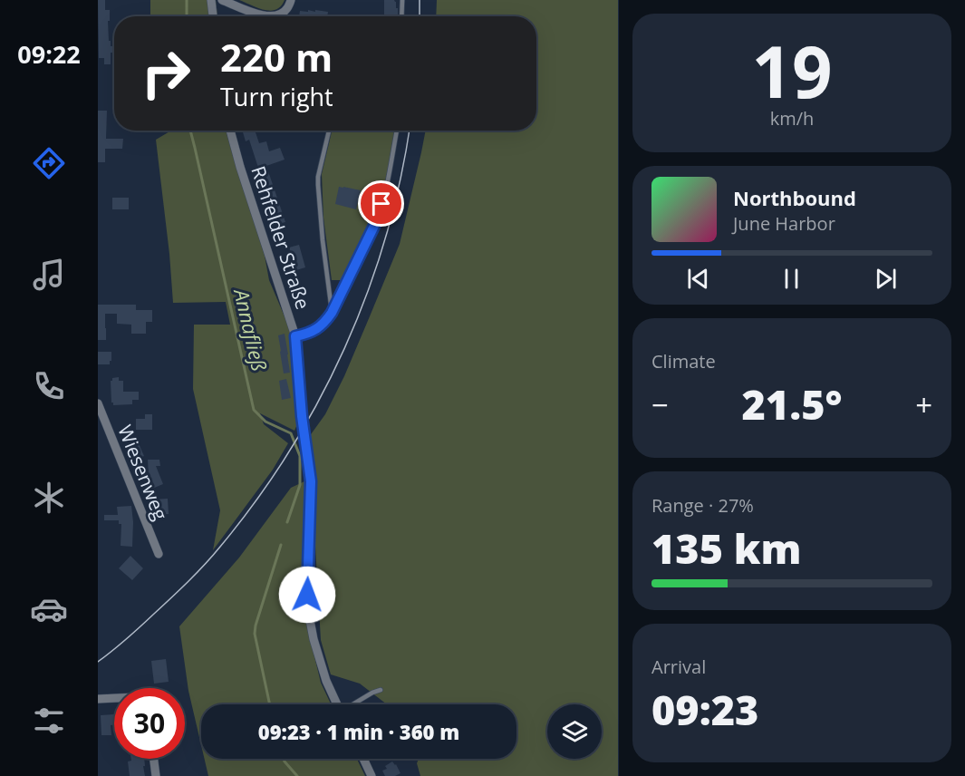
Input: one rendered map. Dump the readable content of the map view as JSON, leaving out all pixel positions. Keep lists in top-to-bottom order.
{
  "streets": {
    "street": ["Rehfelder Straße", "Wiesenweg"]
  },
  "water": ["Annafließ"],
  "page": {
    "tabs": "09:22",
    "tile": [
      ["19", "km/h"],
      "Climate",
      ["Range · 27%", "135 km"],
      ["Arrival", "09:23"]
    ],
    "turn": ["220 m", "Turn right"],
    "song": ["Northbound", "June Harbor"],
    "heat": ["−", "21.5°", "+"],
    "limit": "30",
    "trip": "09:23 · 1 min · 360 m"
  }
}
